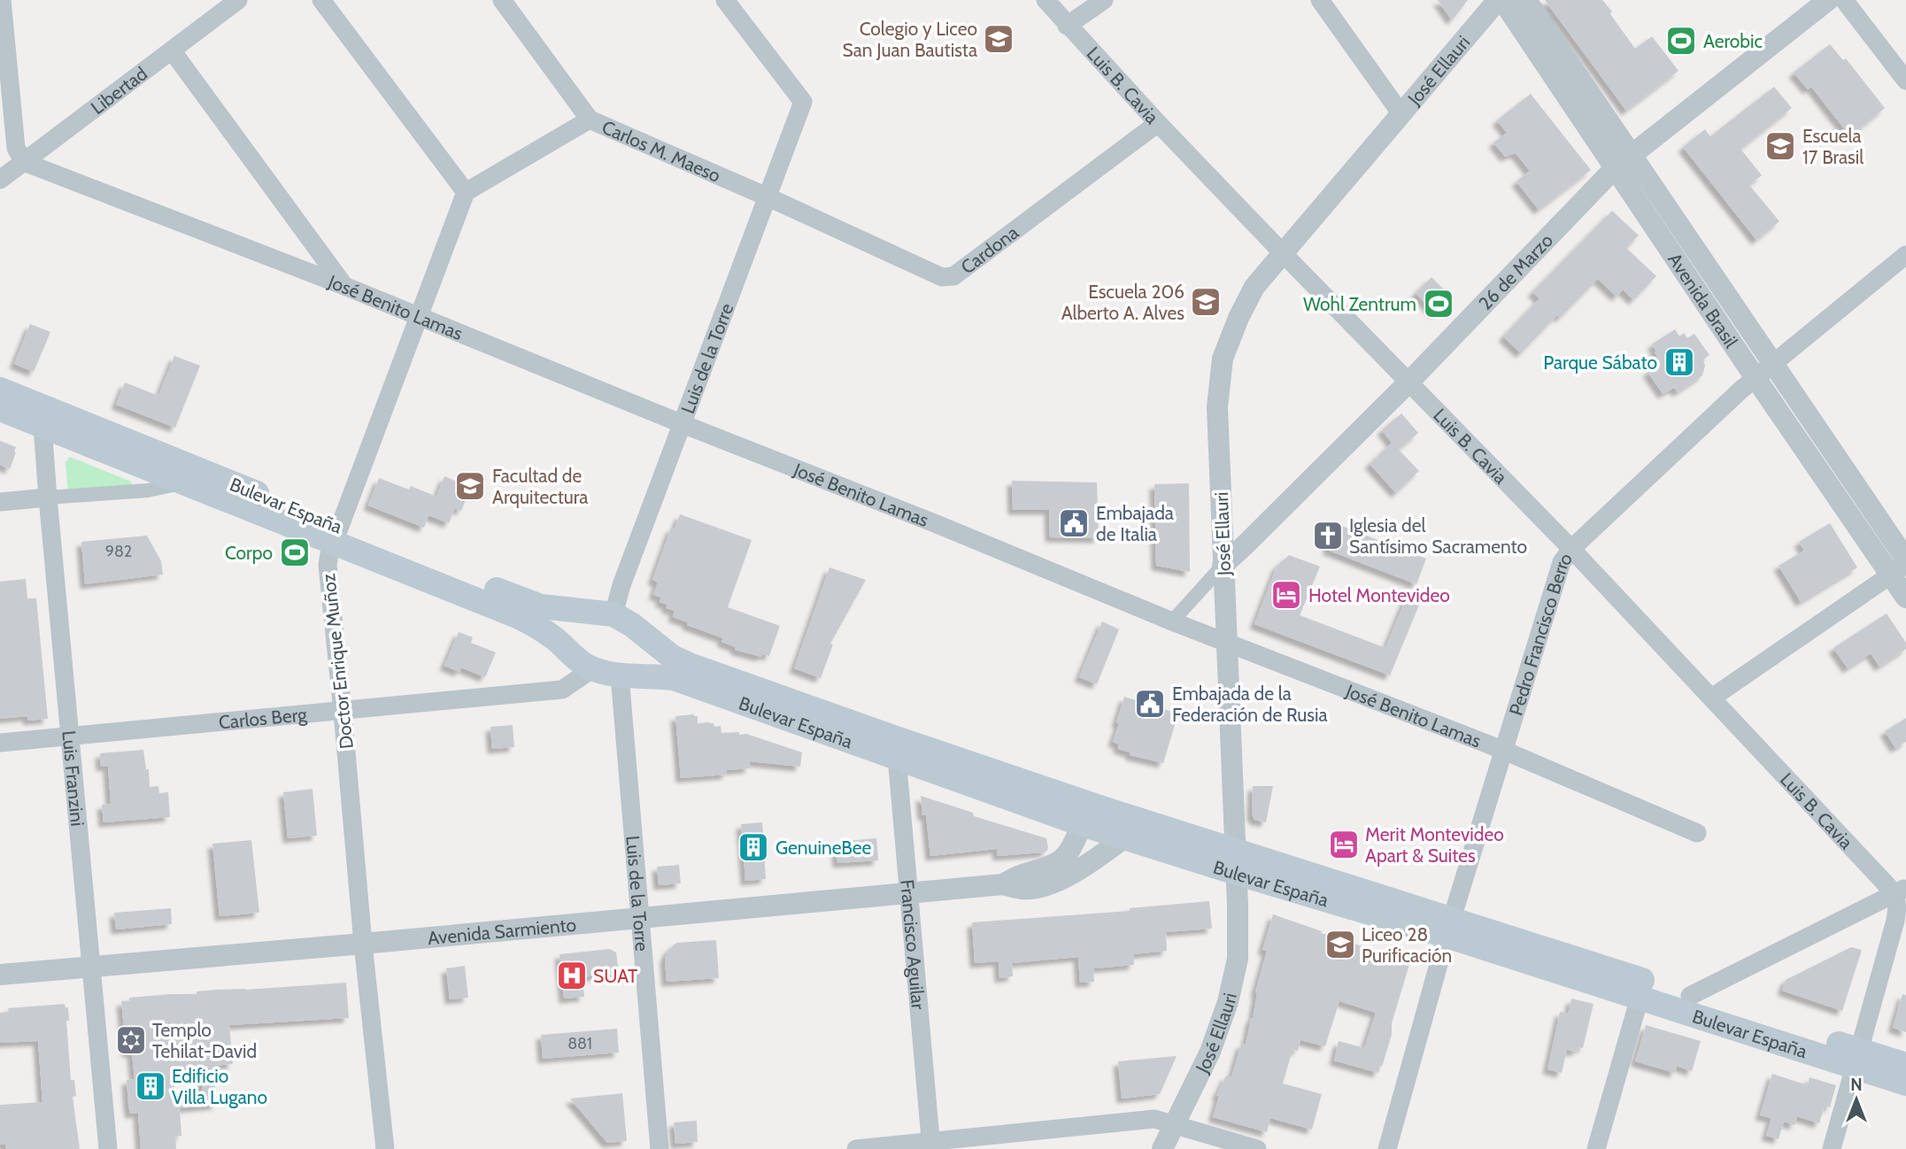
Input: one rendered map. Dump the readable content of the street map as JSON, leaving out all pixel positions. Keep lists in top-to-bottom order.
{
  "streets": {
    "main road": ["Bulevar España"],
    "street": [
      "José Ellauri",
      "Luis B. Cavia",
      "Libertad",
      "Carlos M. Maeso",
      "Cardona",
      "26 de Marzo",
      "Avenida Brasil",
      "José Benito Lamas",
      "Luis de la Torre",
      "Pedro Francisco Berro",
      "Doctor Enrique Muñoz",
      "Carlos Berg",
      "Luis Franzini",
      "Avenida Sarmiento",
      "Francisco Aguilar"
    ]
  },
  "crossings": [
    ["José Ellauri", "Luis B. Cavia"],
    ["José Ellauri", "26 de Marzo"],
    ["José Ellauri", "Avenida Brasil"],
    ["José Ellauri", "José Benito Lamas"],
    ["José Ellauri", "Bulevar España"],
    ["Luis B. Cavia", "Cardona"],
    ["Luis B. Cavia", "26 de Marzo"],
    ["Luis B. Cavia", "Pedro Francisco Berro"],
    ["Libertad", "José Benito Lamas"],
    ["Carlos M. Maeso", "Cardona"],
    ["Carlos M. Maeso", "Luis de la Torre"],
    ["Cardona", "Luis de la Torre"],
    ["26 de Marzo", "Avenida Brasil"],
    ["Avenida Brasil", "Pedro Francisco Berro"],
    ["José Benito Lamas", "Luis de la Torre"],
    ["José Benito Lamas", "Pedro Francisco Berro"],
    ["José Benito Lamas", "Doctor Enrique Muñoz"],
    ["Luis de la Torre", "Bulevar España"],
    ["Luis de la Torre", "Carlos Berg"],
    ["Luis de la Torre", "Avenida Sarmiento"],
    ["Bulevar España", "Pedro Francisco Berro"],
    ["Bulevar España", "Doctor Enrique Muñoz"],
    ["Bulevar España", "Carlos Berg"],
    ["Bulevar España", "Luis Franzini"],
    ["Bulevar España", "Avenida Sarmiento"],
    ["Bulevar España", "Francisco Aguilar"],
    ["Doctor Enrique Muñoz", "Carlos Berg"],
    ["Doctor Enrique Muñoz", "Avenida Sarmiento"],
    ["Carlos Berg", "Luis Franzini"],
    ["Luis Franzini", "Avenida Sarmiento"],
    ["Avenida Sarmiento", "Francisco Aguilar"]
  ],
  "places": {
    "school or university": [
      "Colegio y Liceo San Juan Bautista",
      "Escuela 17 Brasil",
      "Escuela 206 Alberto A. Alves",
      "Facultad de Arquitectura",
      "Liceo 28 Purificación"
    ],
    "sports": ["Aerobic", "Wohl Zentrum", "Corpo"],
    "building": ["Parque Sábato", "GenuineBee", "Edificio Villa Lugano"],
    "public building": ["Embajada de Italia", "Embajada de la Federación de Rusia"],
    "church": ["Iglesia del Santísimo Sacramento"],
    "hotel": ["Hotel Montevideo", "Merit Montevideo Apart & Suites"],
    "hospital": ["SUAT"],
    "synagogue": ["Templo Tehilat-David"]
  },
  "house_numbers": ["982", "881"],
  "north": "top"
}
